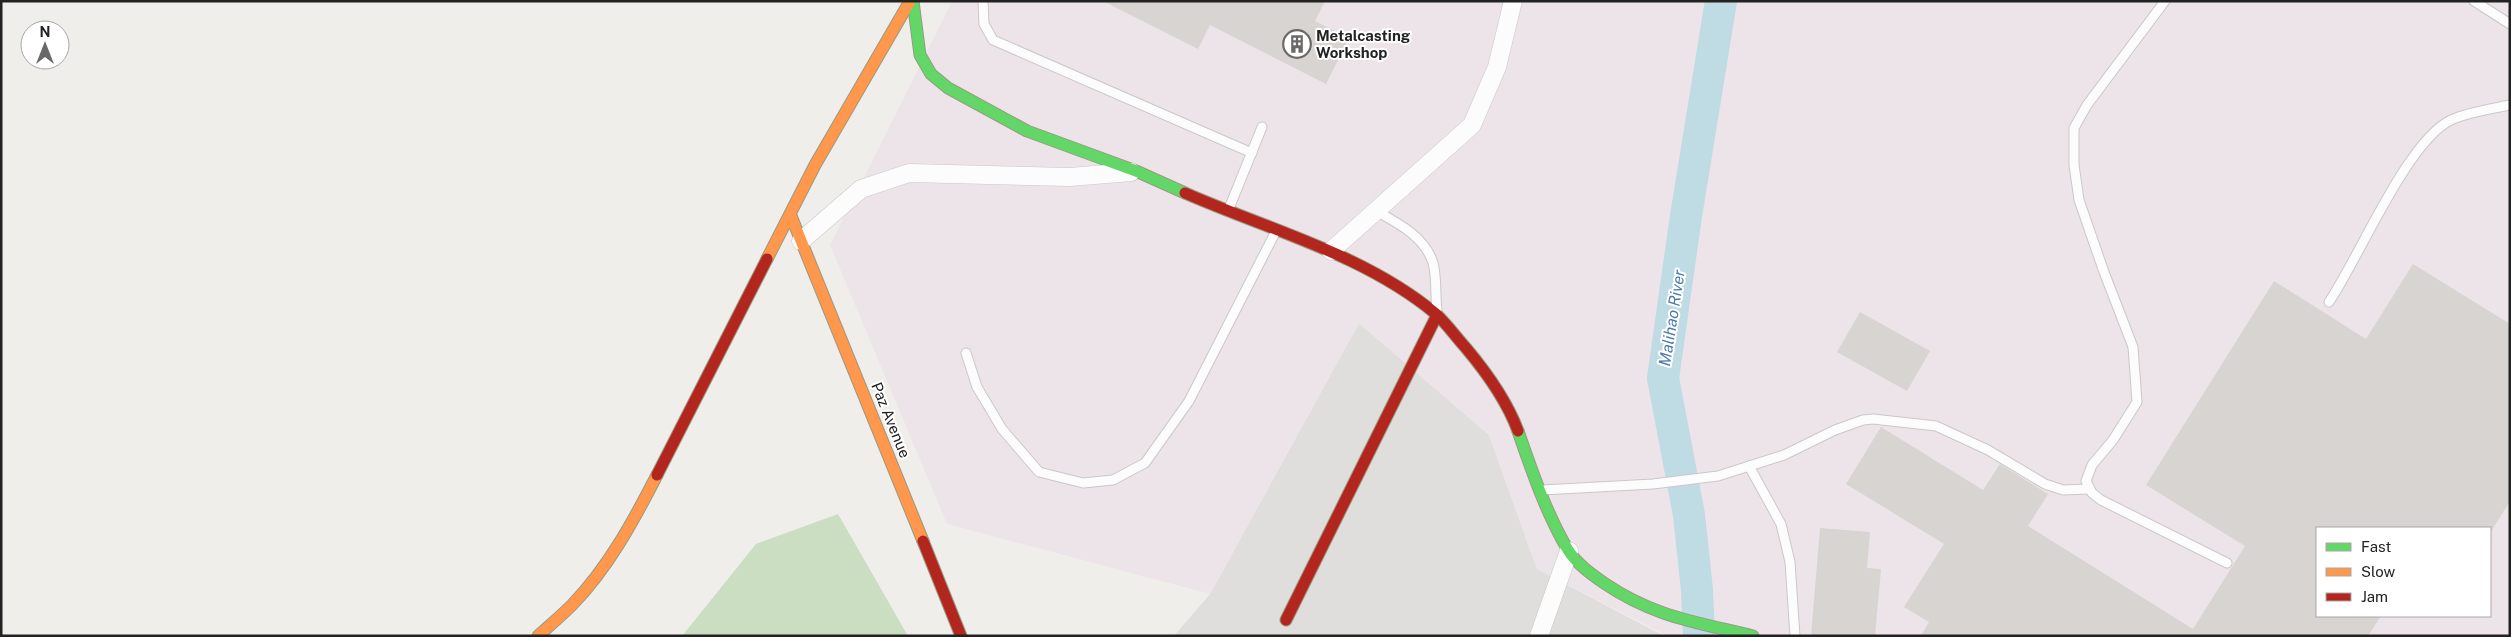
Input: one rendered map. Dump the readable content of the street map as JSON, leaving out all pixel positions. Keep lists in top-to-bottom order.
{
  "streets": {
    "street": ["Paz Avenue"]
  },
  "water": ["Malihao River"],
  "places": {
    "building": ["Metalcasting Workshop"]
  },
  "legend": ["Fast", "Slow", "Jam"],
  "north": "top"
}
